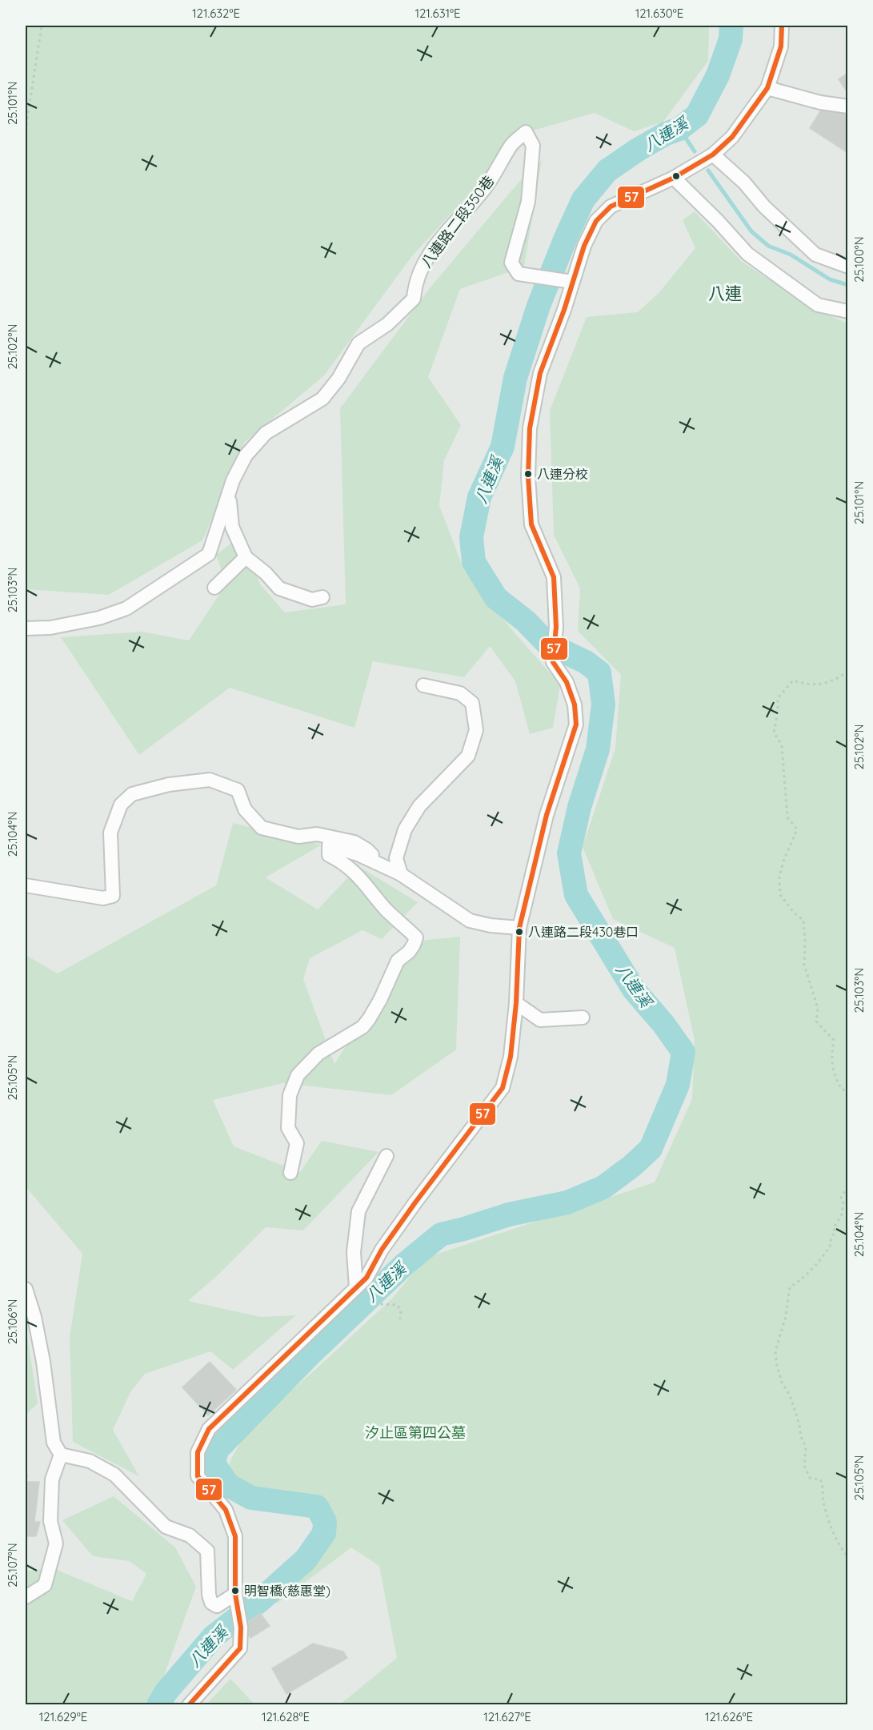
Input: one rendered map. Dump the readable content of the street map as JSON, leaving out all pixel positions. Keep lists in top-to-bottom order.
{
  "streets": {
    "street": ["八連路二段350巷"]
  },
  "districts": ["八連"],
  "water": ["八連溪"],
  "parks": ["汐止區第四公墓"],
  "places": ["八連分校", "八連路二段430巷口", "明智橋(慈惠堂)"],
  "lines": ["transit line 57"],
  "coordinates": [
    "121.632°E",
    "121.631°E",
    "121.630°E",
    "25.101°N",
    "25.100°N",
    "25.102°N",
    "25.103°N",
    "25.104°N",
    "25.105°N",
    "25.106°N",
    "25.107°N",
    "121.629°E",
    "121.628°E",
    "121.627°E",
    "121.626°E"
  ]
}
